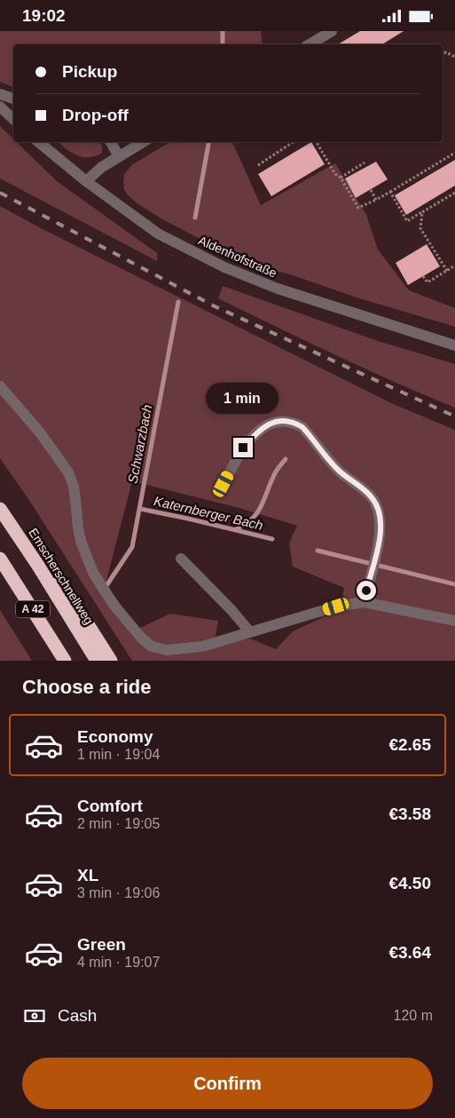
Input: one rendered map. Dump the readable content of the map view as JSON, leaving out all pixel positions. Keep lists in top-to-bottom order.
{
  "streets": {
    "highway": ["Emscherschnellweg", "A 42"],
    "street": ["Aldenhofstraße"]
  },
  "water": ["Schwarzbach", "Katernberger Bach"],
  "page": {
    "status": "19:02",
    "banner": ["Pickup", "Drop-off"],
    "bubble": "1 min",
    "heading": "Choose a ride",
    "list": [
      {
        "name": "Economy",
        "note": "1 min · 19:04",
        "value": "€2.65"
      },
      {
        "name": "Comfort",
        "note": "2 min · 19:05",
        "value": "€3.58"
      },
      {
        "name": "XL",
        "note": "3 min · 19:06",
        "value": "€4.50"
      },
      {
        "name": "Green",
        "note": "4 min · 19:07",
        "value": "€3.64"
      }
    ],
    "pay": ["Cash", "120 m"],
    "buttons": "Confirm"
  }
}
